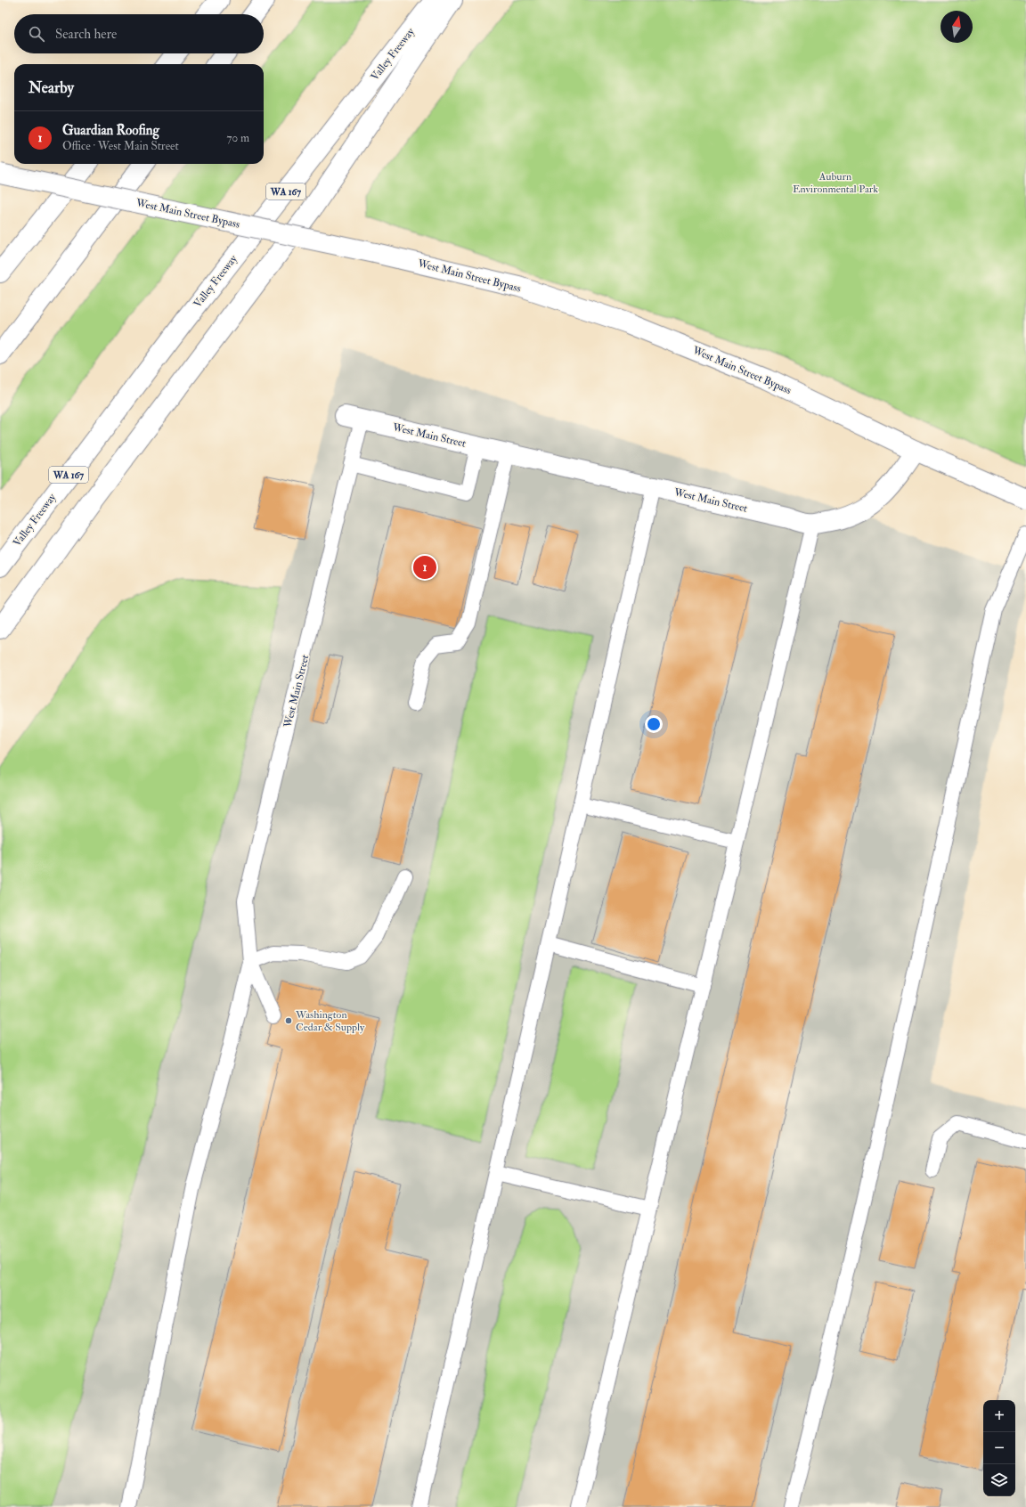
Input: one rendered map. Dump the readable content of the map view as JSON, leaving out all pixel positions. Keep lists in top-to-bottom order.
{
  "streets": {
    "main road": [
      "Valley Freeway",
      "WA 167",
      "West Main Street Bypass",
      "West Main Street"
    ]
  },
  "parks": ["Auburn Environmental Park"],
  "places": ["Washington Cedar & Supply"],
  "north": "top",
  "page": {
    "search": "Search here",
    "heading": "Nearby",
    "list": [
      {
        "mark": "1",
        "name": "Guardian Roofing",
        "note": "Office · West Main Street",
        "value": "70 m"
      }
    ],
    "pins": "1",
    "map_buttons": ["+", "−"]
  }
}
